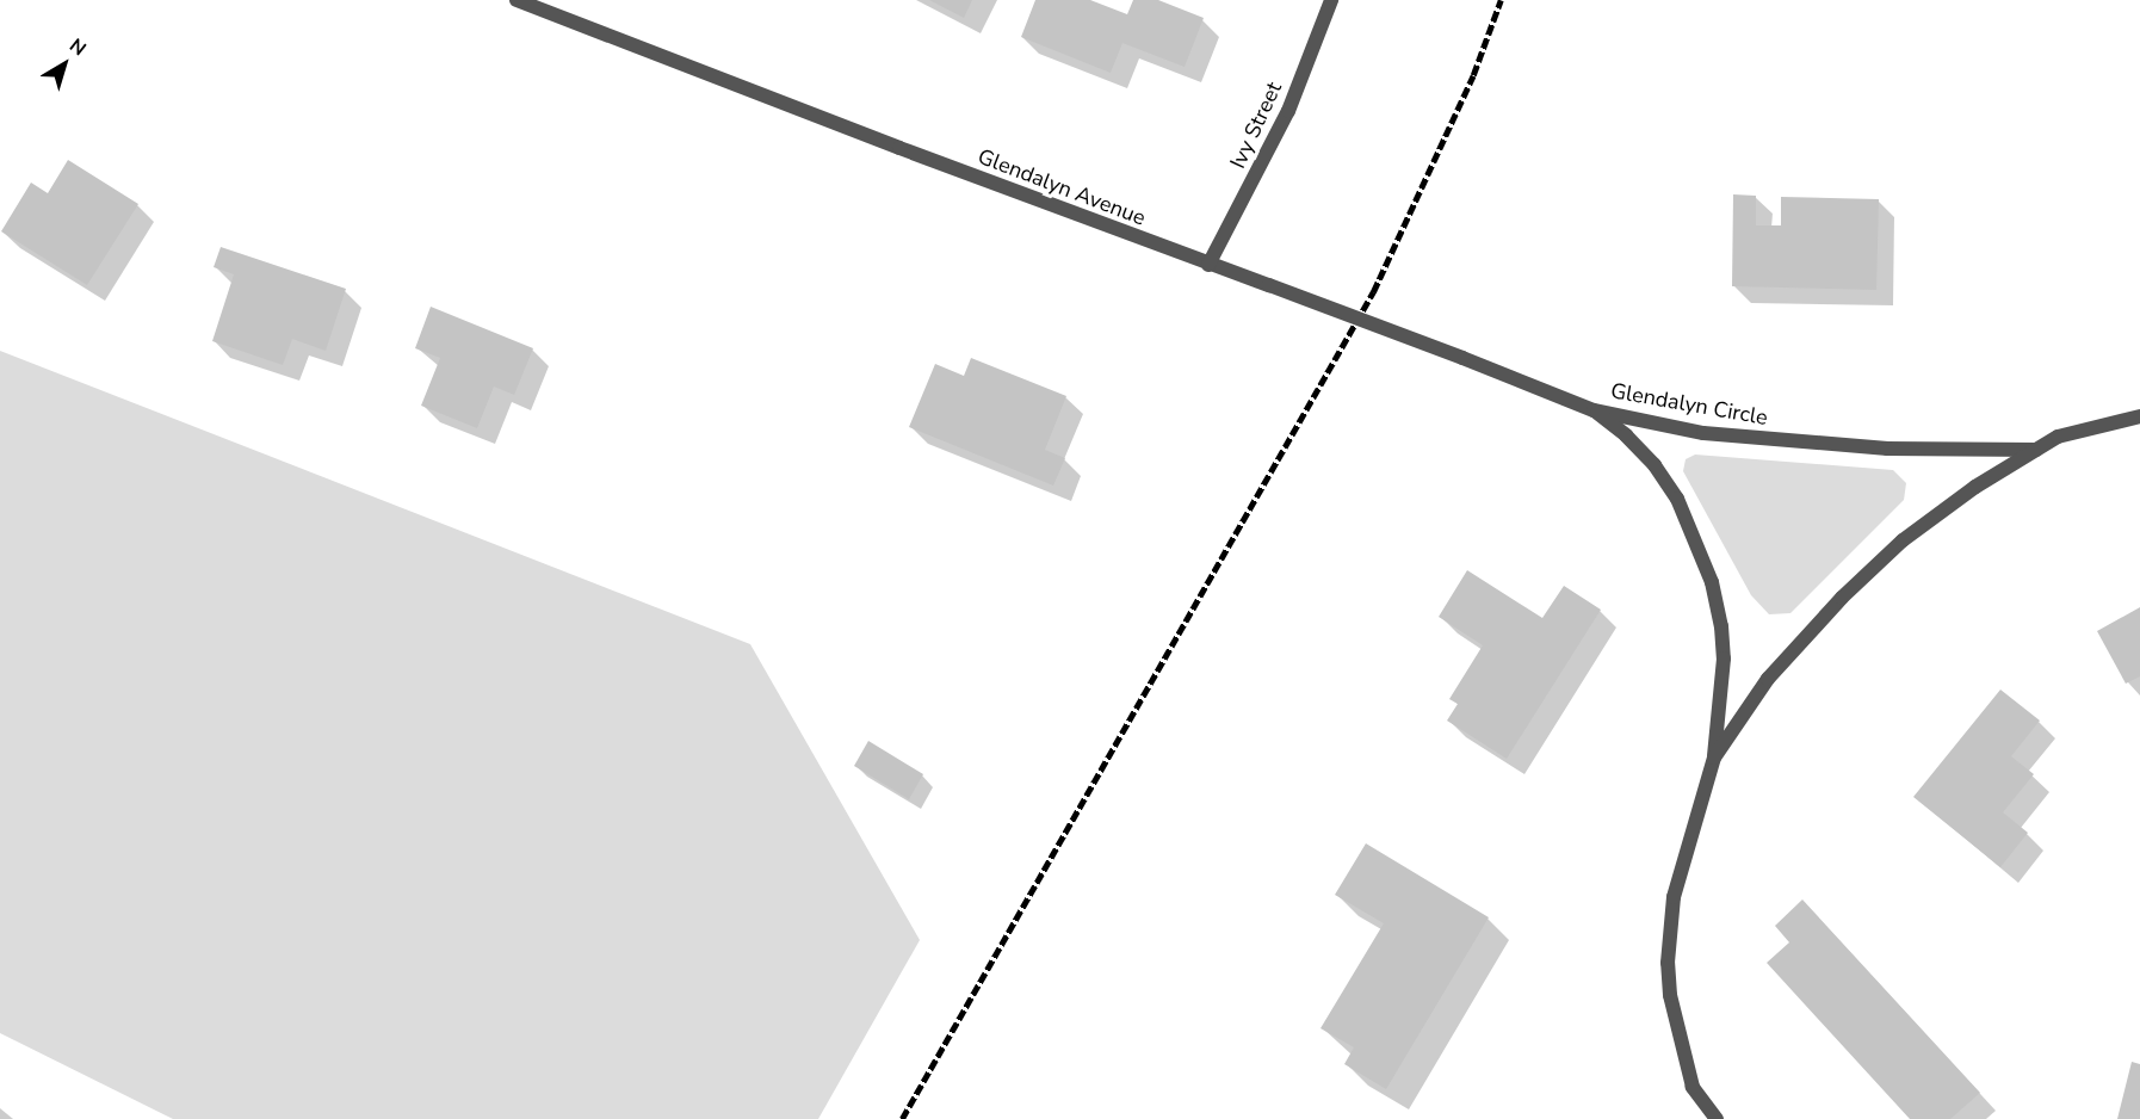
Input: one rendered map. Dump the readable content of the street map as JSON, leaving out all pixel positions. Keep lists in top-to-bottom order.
{
  "streets": {
    "street": ["Ivy Street", "Glendalyn Avenue", "Glendalyn Circle"]
  },
  "crossings": [
    ["Ivy Street", "Glendalyn Avenue"],
    ["Glendalyn Avenue", "Glendalyn Circle"]
  ],
  "north": "top right"
}
